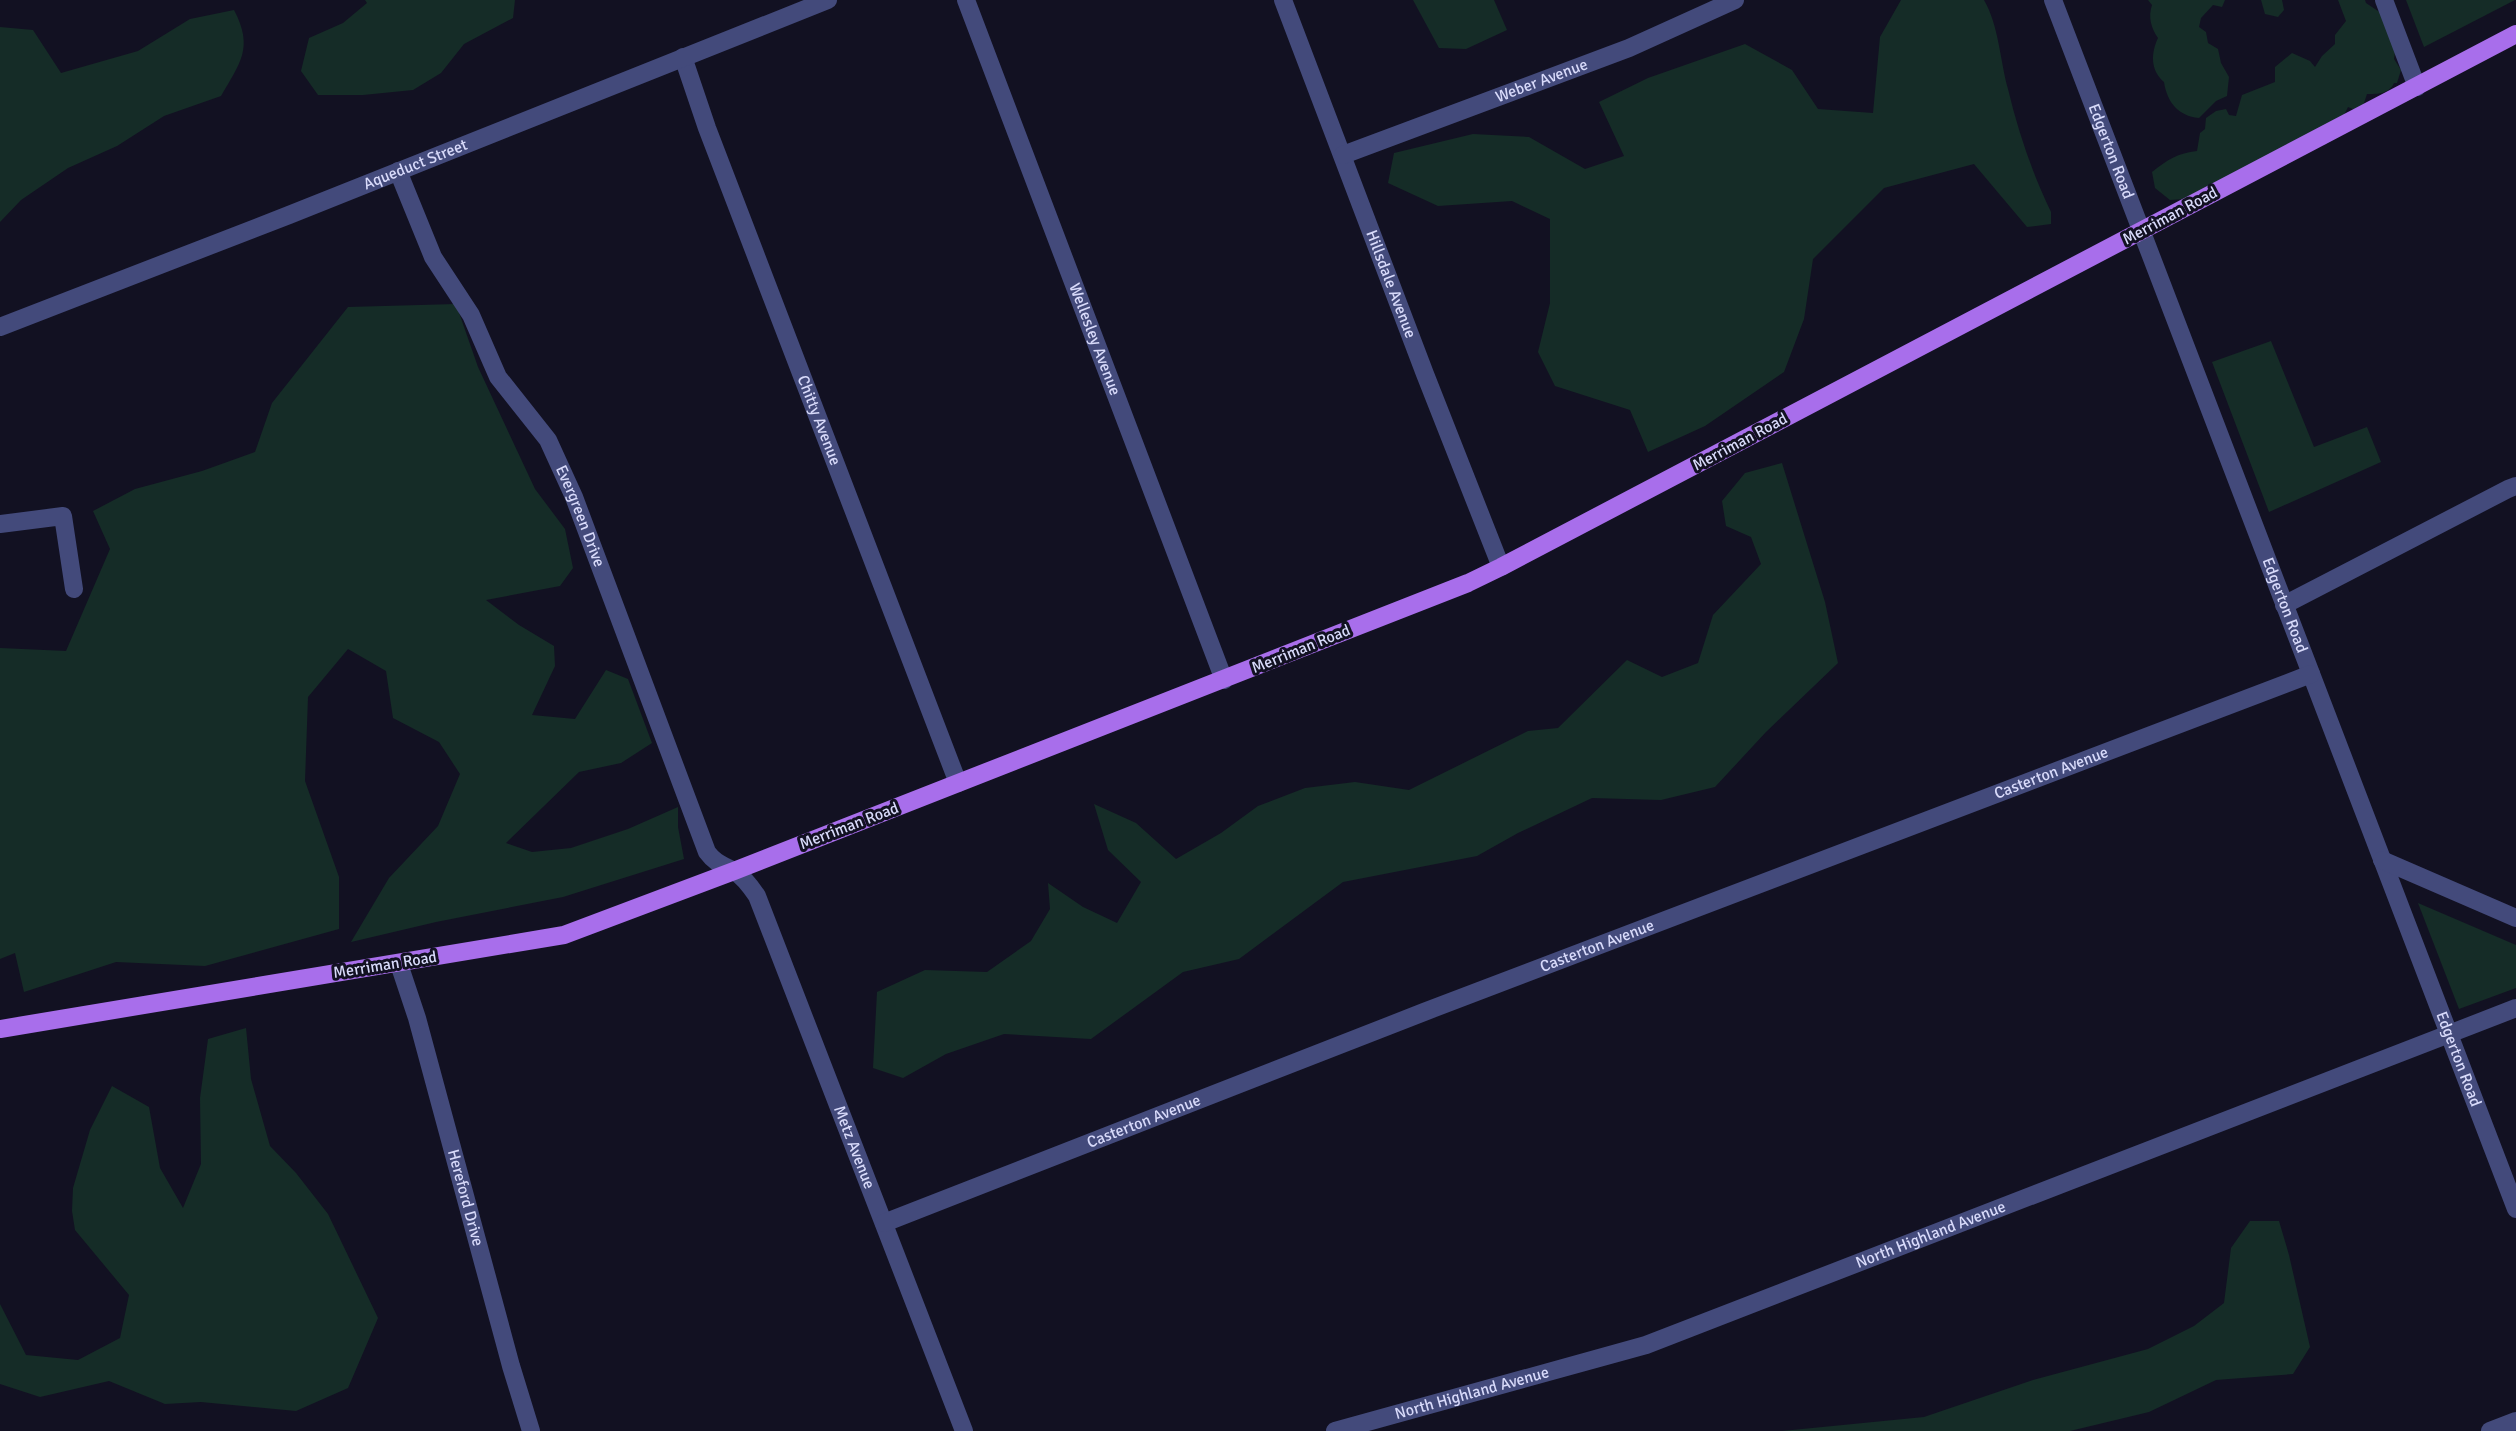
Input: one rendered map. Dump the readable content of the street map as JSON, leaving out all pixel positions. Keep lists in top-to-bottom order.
{
  "streets": {
    "main road": ["Merriman Road"],
    "street": [
      "Weber Avenue",
      "Edgerton Road",
      "Aqueduct Street",
      "Hillsdale Avenue",
      "Wellesley Avenue",
      "Chitty Avenue",
      "Evergreen Drive",
      "Casterton Avenue",
      "Metz Avenue",
      "Hereford Drive",
      "North Highland Avenue"
    ]
  },
  "crossings": [
    ["Weber Avenue", "Hillsdale Avenue"],
    ["Edgerton Road", "Merriman Road"],
    ["Edgerton Road", "Casterton Avenue"],
    ["Edgerton Road", "North Highland Avenue"],
    ["Aqueduct Street", "Chitty Avenue"],
    ["Aqueduct Street", "Evergreen Drive"],
    ["Merriman Road", "Hillsdale Avenue"],
    ["Merriman Road", "Wellesley Avenue"],
    ["Merriman Road", "Chitty Avenue"],
    ["Merriman Road", "Evergreen Drive"],
    ["Merriman Road", "Metz Avenue"],
    ["Merriman Road", "Hereford Drive"],
    ["Evergreen Drive", "Metz Avenue"],
    ["Casterton Avenue", "Metz Avenue"]
  ]
}
